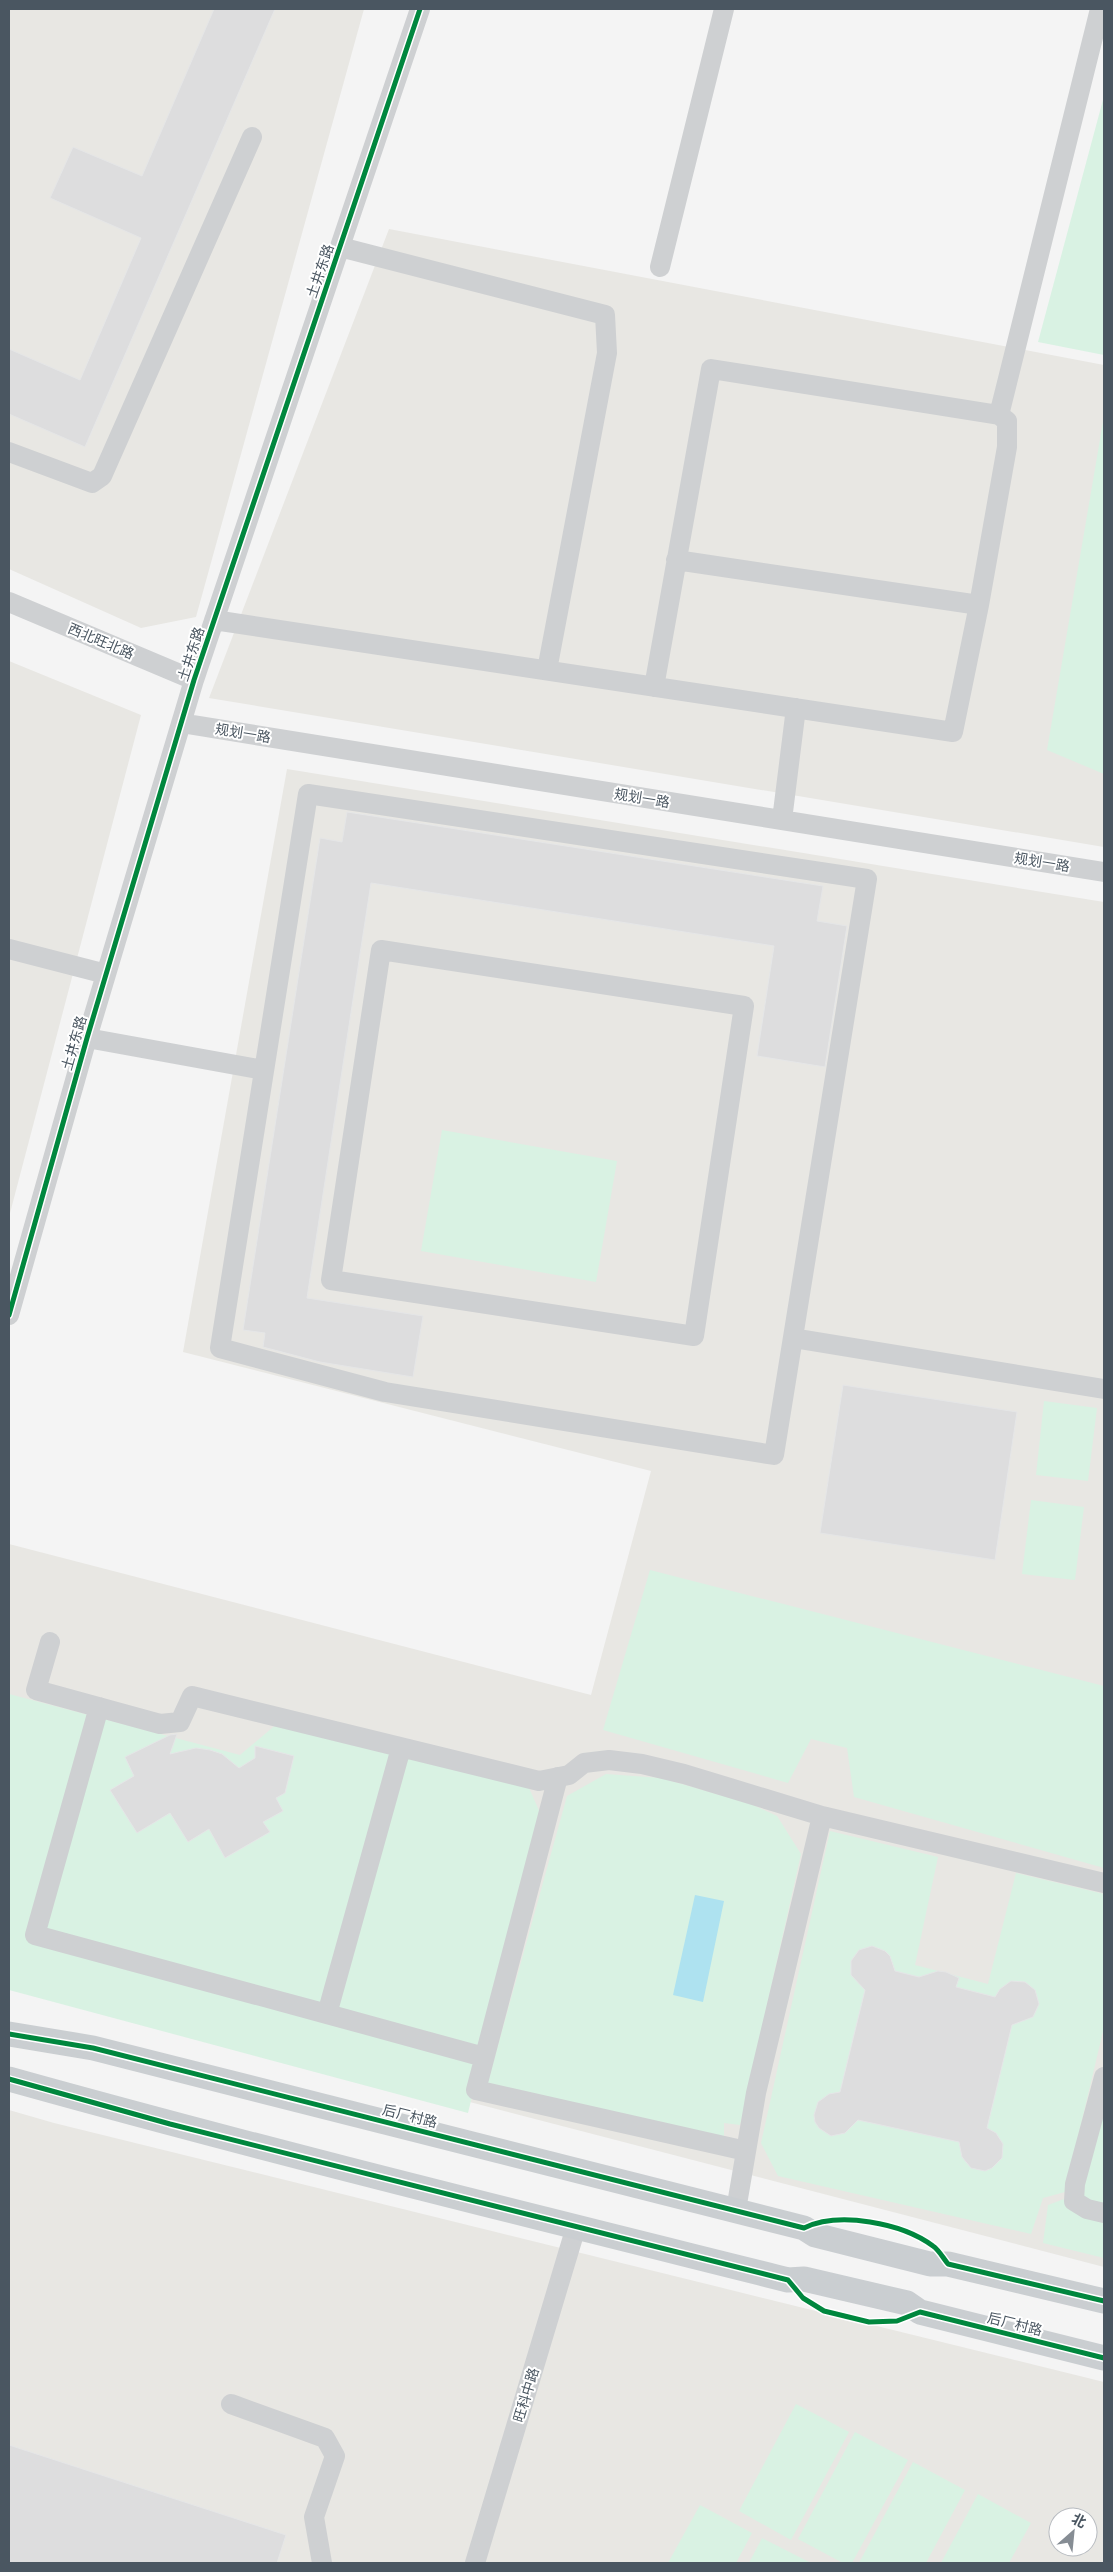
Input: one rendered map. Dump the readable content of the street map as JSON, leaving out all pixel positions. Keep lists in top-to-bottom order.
{
  "streets": {
    "main road": ["后厂村路"],
    "street": [
      "土井东路",
      "西北旺北路",
      "规划一路",
      "旺科中路"
    ]
  },
  "crossings": [
    ["土井东路", "西北旺北路"],
    ["土井东路", "规划一路"],
    ["后厂村路", "旺科中路"]
  ],
  "north": "top right"
}
